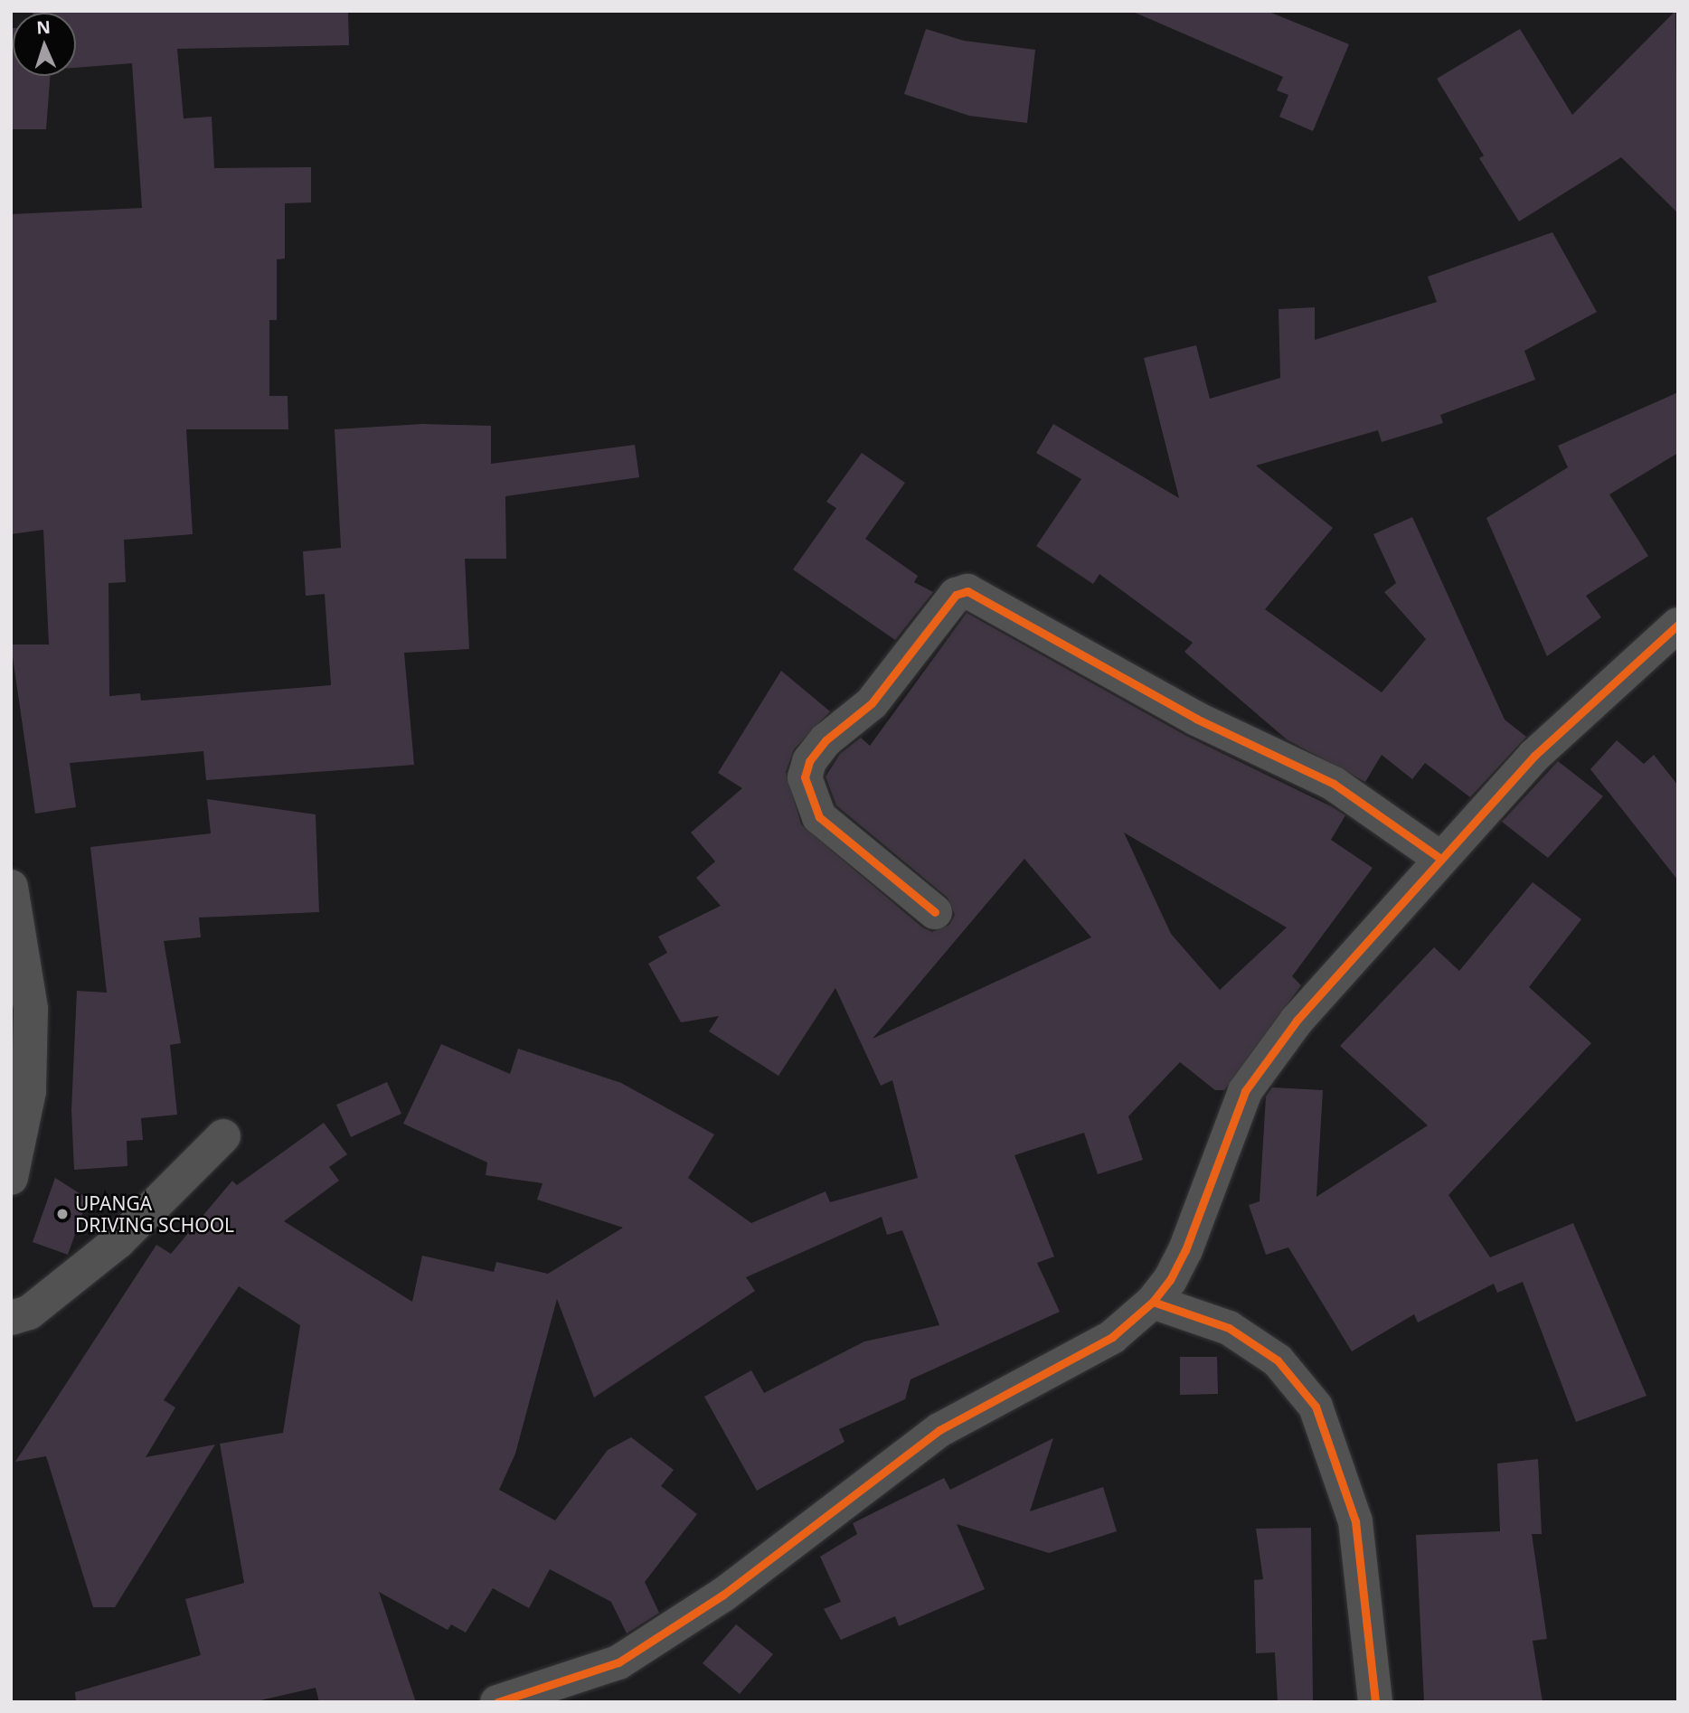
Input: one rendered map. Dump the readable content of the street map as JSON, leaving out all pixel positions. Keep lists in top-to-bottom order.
{
  "places": ["UPANGA DRIVING SCHOOL"],
  "north": "top"
}
